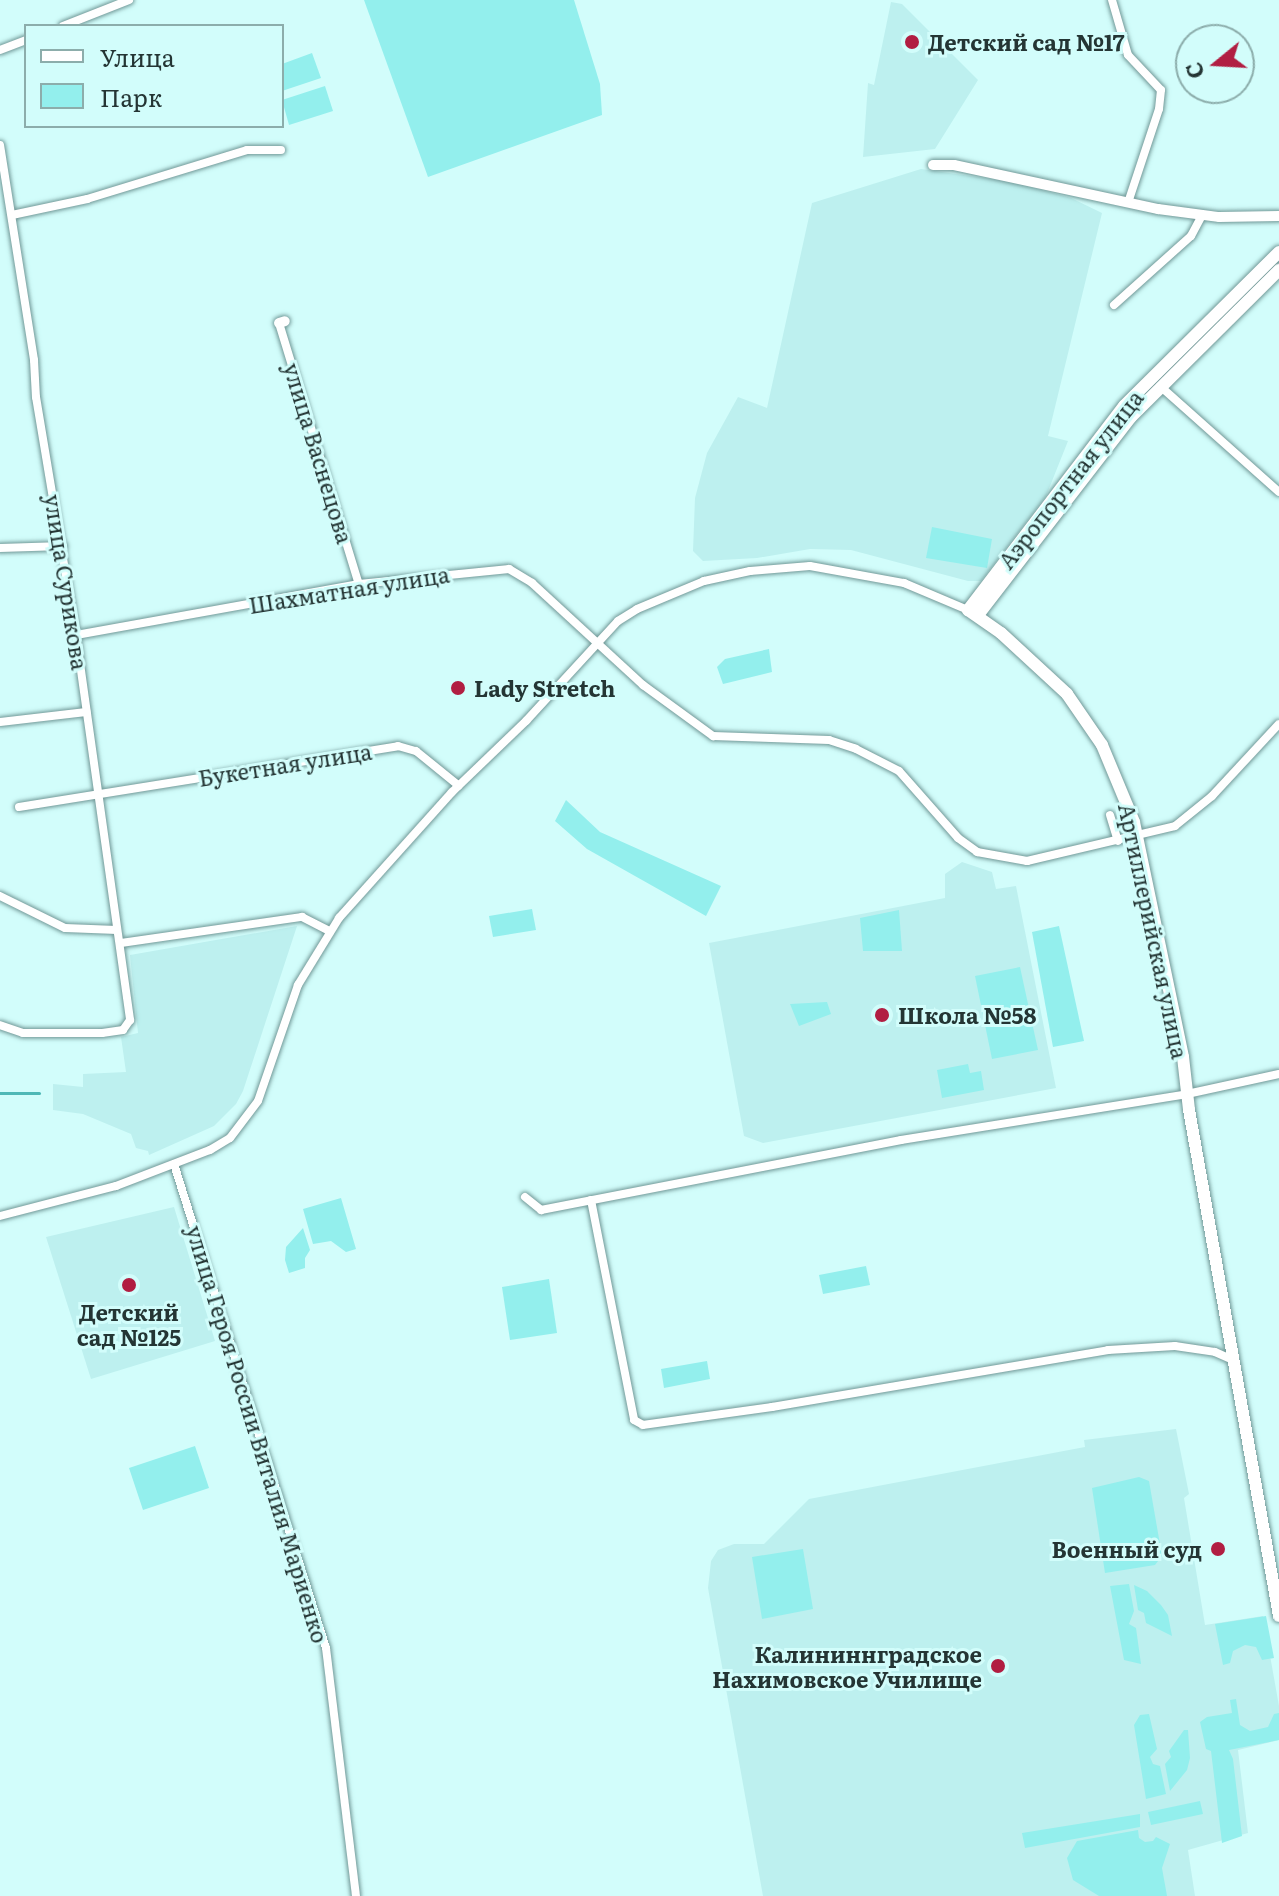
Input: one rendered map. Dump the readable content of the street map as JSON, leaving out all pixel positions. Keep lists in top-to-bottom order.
{
  "streets": {
    "main road": ["Аэропортная улица", "Артиллерийская улица"],
    "street": [
      "улица Васнецова",
      "улица Сурикова",
      "Шахматная улица",
      "Букетная улица",
      "улица Героя России Виталия Мариенко"
    ]
  },
  "crossings": [
    ["улица Васнецова", "Шахматная улица"],
    ["Аэропортная улица", "Артиллерийская улица"],
    ["улица Сурикова", "Шахматная улица"],
    ["улица Сурикова", "Букетная улица"],
    ["Шахматная улица", "Артиллерийская улица"],
    ["Букетная улица", "Артиллерийская улица"],
    ["Артиллерийская улица", "улица Героя России Виталия Мариенко"]
  ],
  "places": [
    "Детский сад №17",
    "Lady Stretch",
    "Школа №58",
    "Детский сад №125",
    "Военный суд",
    "Калининнградское Нахимовское Училище"
  ],
  "legend": ["Улица", "Парк"],
  "north": "left"
}
